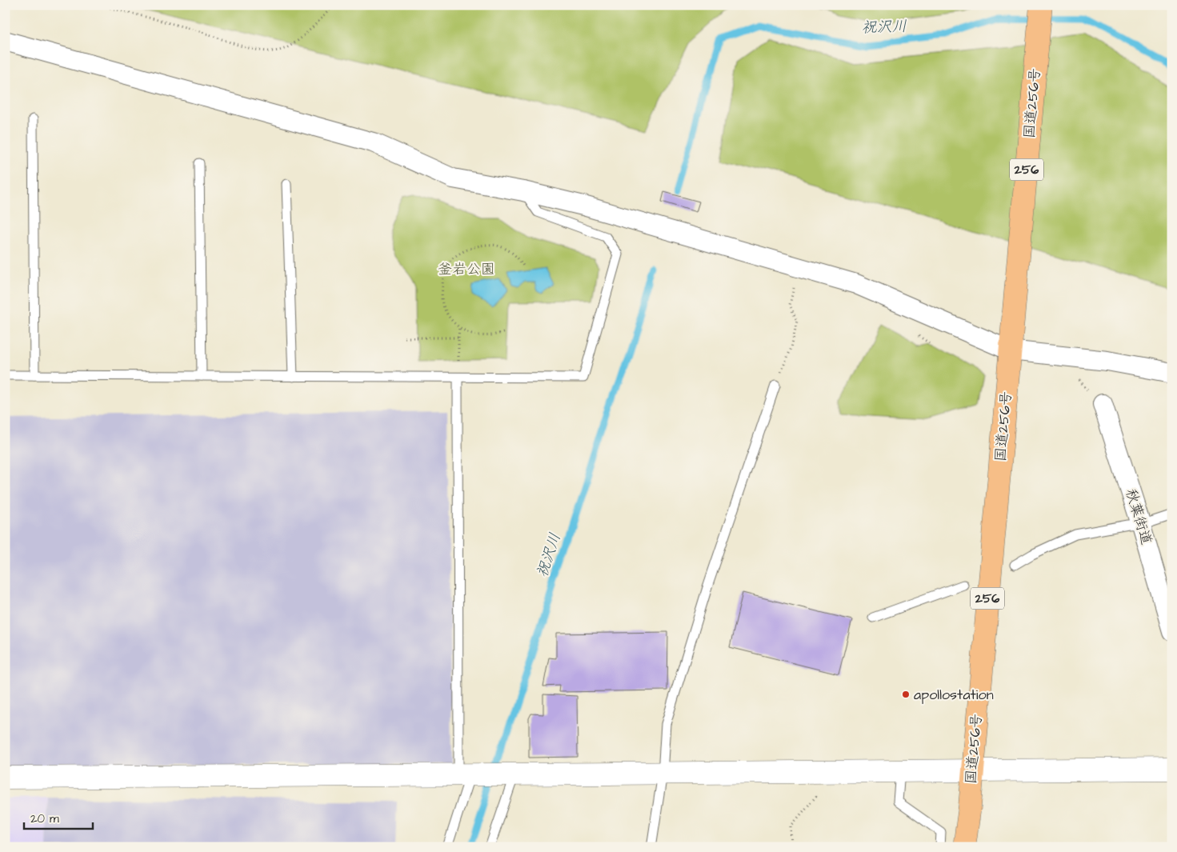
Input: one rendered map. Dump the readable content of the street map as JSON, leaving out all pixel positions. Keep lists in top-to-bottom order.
{
  "streets": {
    "highway": ["国道256号", "256"],
    "street": ["秋葉街道"]
  },
  "water": ["祝沢川"],
  "parks": ["釜岩公園"],
  "places": ["apollostation"],
  "scale_bar": "20 m"
}
